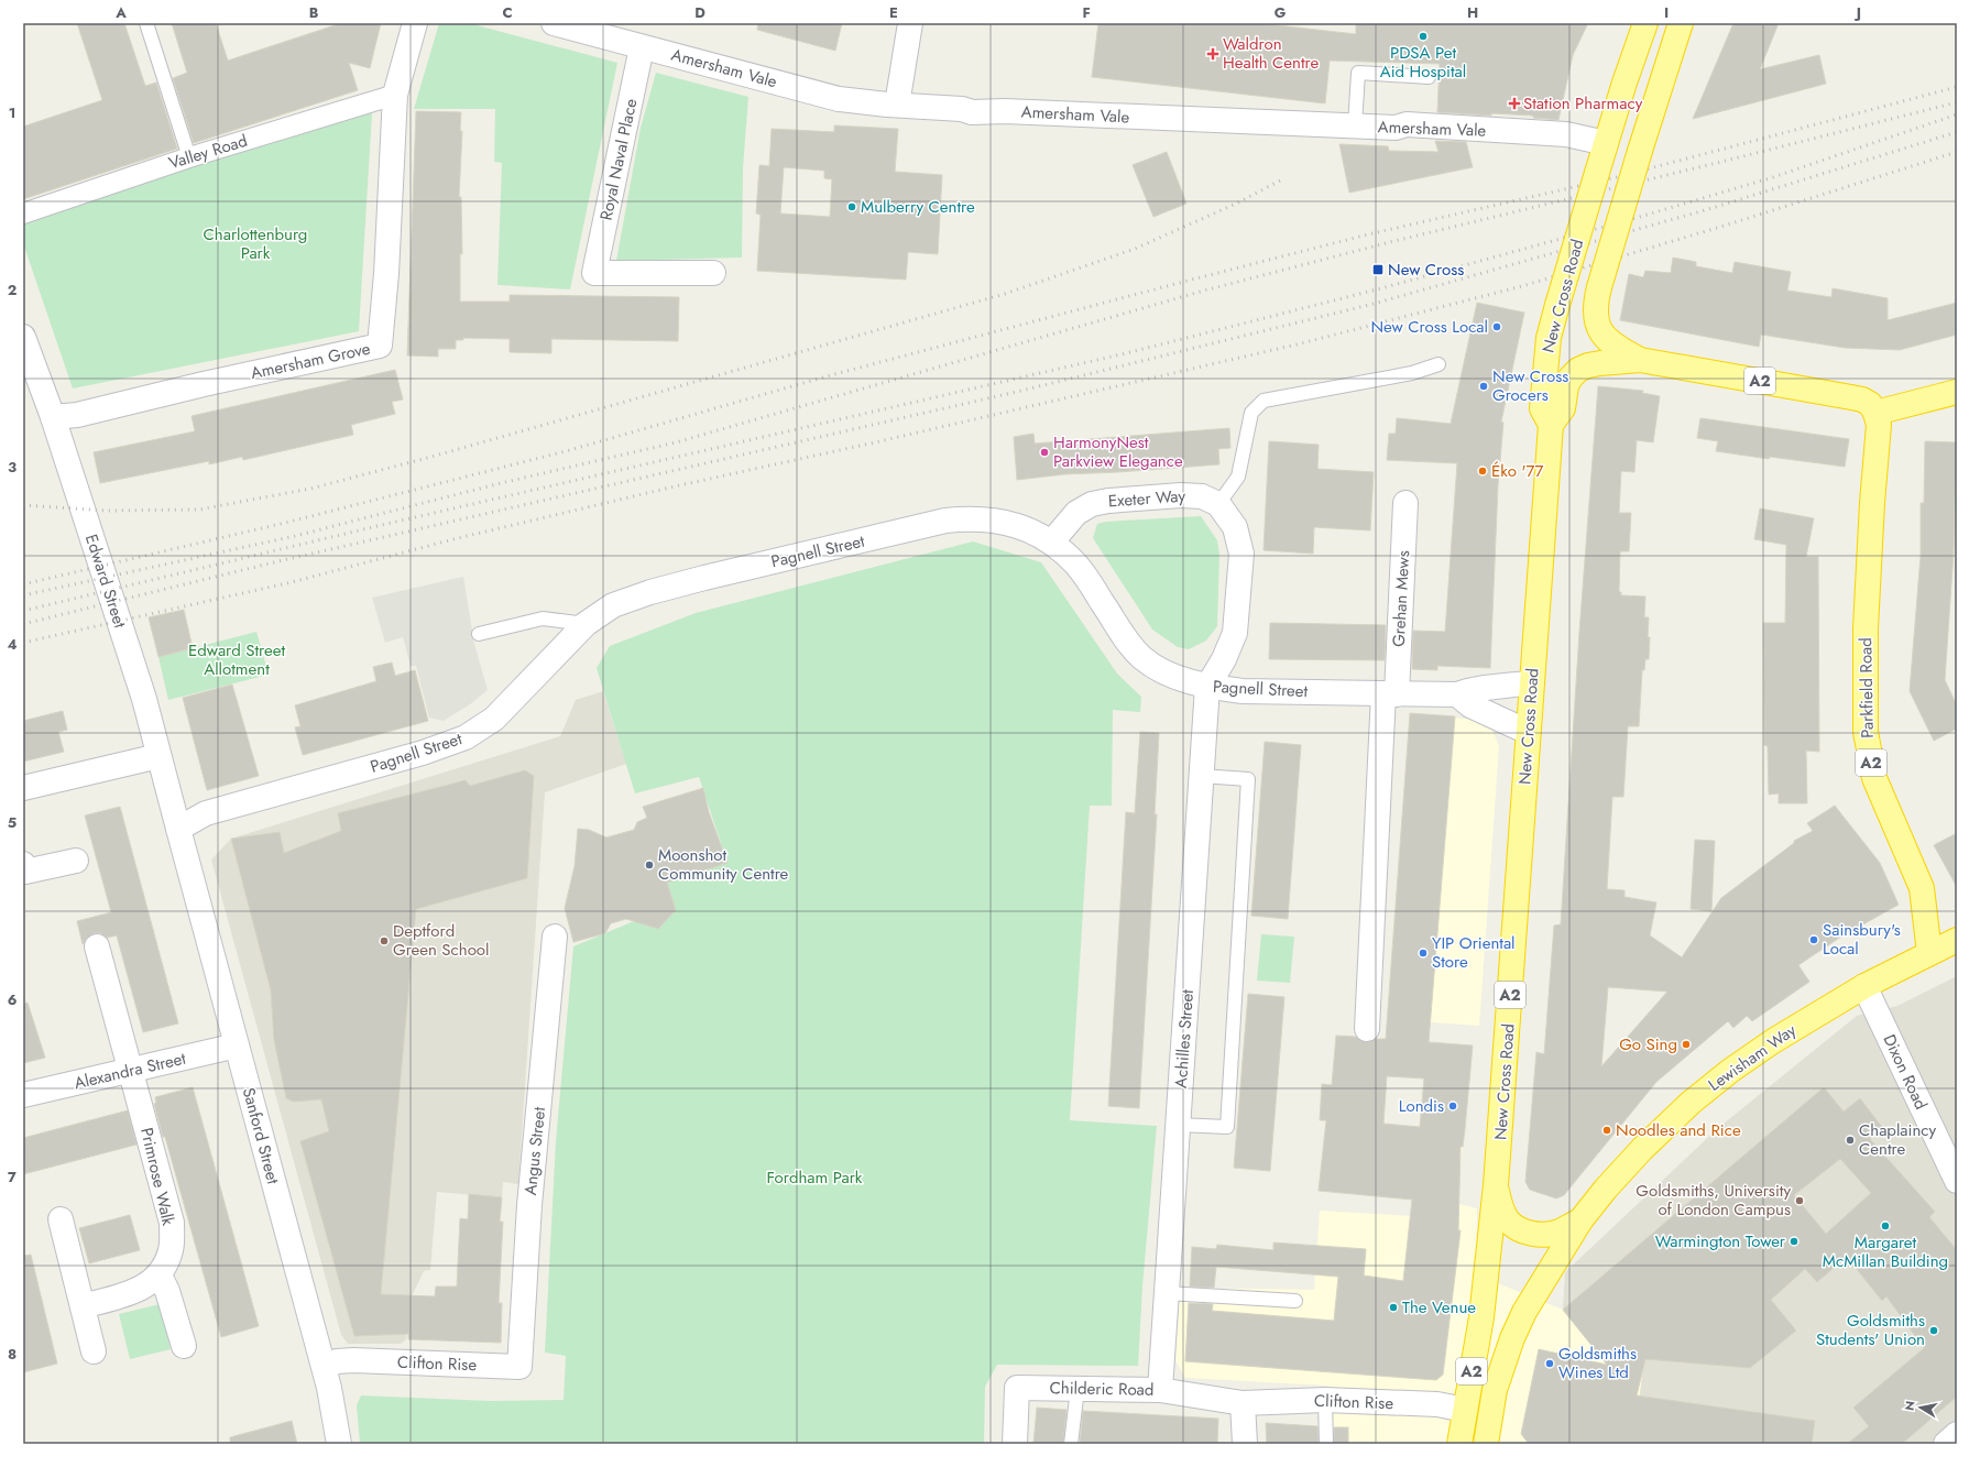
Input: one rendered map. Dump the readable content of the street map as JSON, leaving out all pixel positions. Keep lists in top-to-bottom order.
{
  "streets": {
    "highway": [
      "New Cross Road",
      "A2",
      "Parkfield Road",
      "Lewisham Way"
    ],
    "street": [
      "Amersham Vale",
      "Valley Road",
      "Royal Naval Place",
      "Amersham Grove",
      "Exeter Way",
      "Pagnell Street",
      "Edward Street",
      "Grehan Mews",
      "Achilles Street",
      "Alexandra Street",
      "Dixon Road",
      "Sanford Street",
      "Angus Street",
      "Primrose Walk",
      "Clifton Rise",
      "Childeric Road"
    ]
  },
  "crossings": [
    ["Amersham Vale", "Royal Naval Place"],
    ["Amersham Vale", "New Cross Road"],
    ["Valley Road", "Amersham Grove"],
    ["New Cross Road", "A2"],
    ["New Cross Road", "Pagnell Street"],
    ["New Cross Road", "Lewisham Way"],
    ["New Cross Road", "Clifton Rise"],
    ["Amersham Grove", "Edward Street"],
    ["A2", "Parkfield Road"],
    ["Exeter Way", "Pagnell Street"],
    ["Pagnell Street", "Edward Street"],
    ["Pagnell Street", "Grehan Mews"],
    ["Pagnell Street", "Achilles Street"],
    ["Pagnell Street", "Sanford Street"],
    ["Edward Street", "Sanford Street"],
    ["Parkfield Road", "Lewisham Way"],
    ["Achilles Street", "Childeric Road"],
    ["Lewisham Way", "Dixon Road"],
    ["Alexandra Street", "Sanford Street"],
    ["Alexandra Street", "Primrose Walk"],
    ["Sanford Street", "Clifton Rise"],
    ["Angus Street", "Clifton Rise"],
    ["Clifton Rise", "Childeric Road"]
  ],
  "parks": ["Charlottenburg Park", "Edward Street Allotment", "Fordham Park"],
  "places": {
    "other": [
      "PDSA Pet Aid Hospital",
      "Mulberry Centre",
      "New Cross Local",
      "New Cross Grocers",
      "HarmonyNest Parkview Elegance",
      "Éko '77",
      "Moonshot Community Centre",
      "Sainsbury's Local",
      "Deptford Green School",
      "YIP Oriental Store",
      "Go Sing",
      "Londis",
      "Noodles and Rice",
      "Chaplaincy Centre",
      "Goldsmiths, University of London Campus",
      "Margaret McMillan Building",
      "Warmington Tower",
      "The Venue",
      "Goldsmiths Students' Union",
      "Goldsmiths Wines Ltd"
    ],
    "health": ["Waldron Health Centre", "Station Pharmacy"],
    "transit": ["New Cross"]
  },
  "north": "left",
  "grid": {
    "columns": [
      "A",
      "B",
      "C",
      "D",
      "E",
      "F",
      "G",
      "H",
      "I",
      "J"
    ],
    "rows": [
      "1",
      "2",
      "3",
      "4",
      "5",
      "6",
      "7",
      "8"
    ]
  }
}
